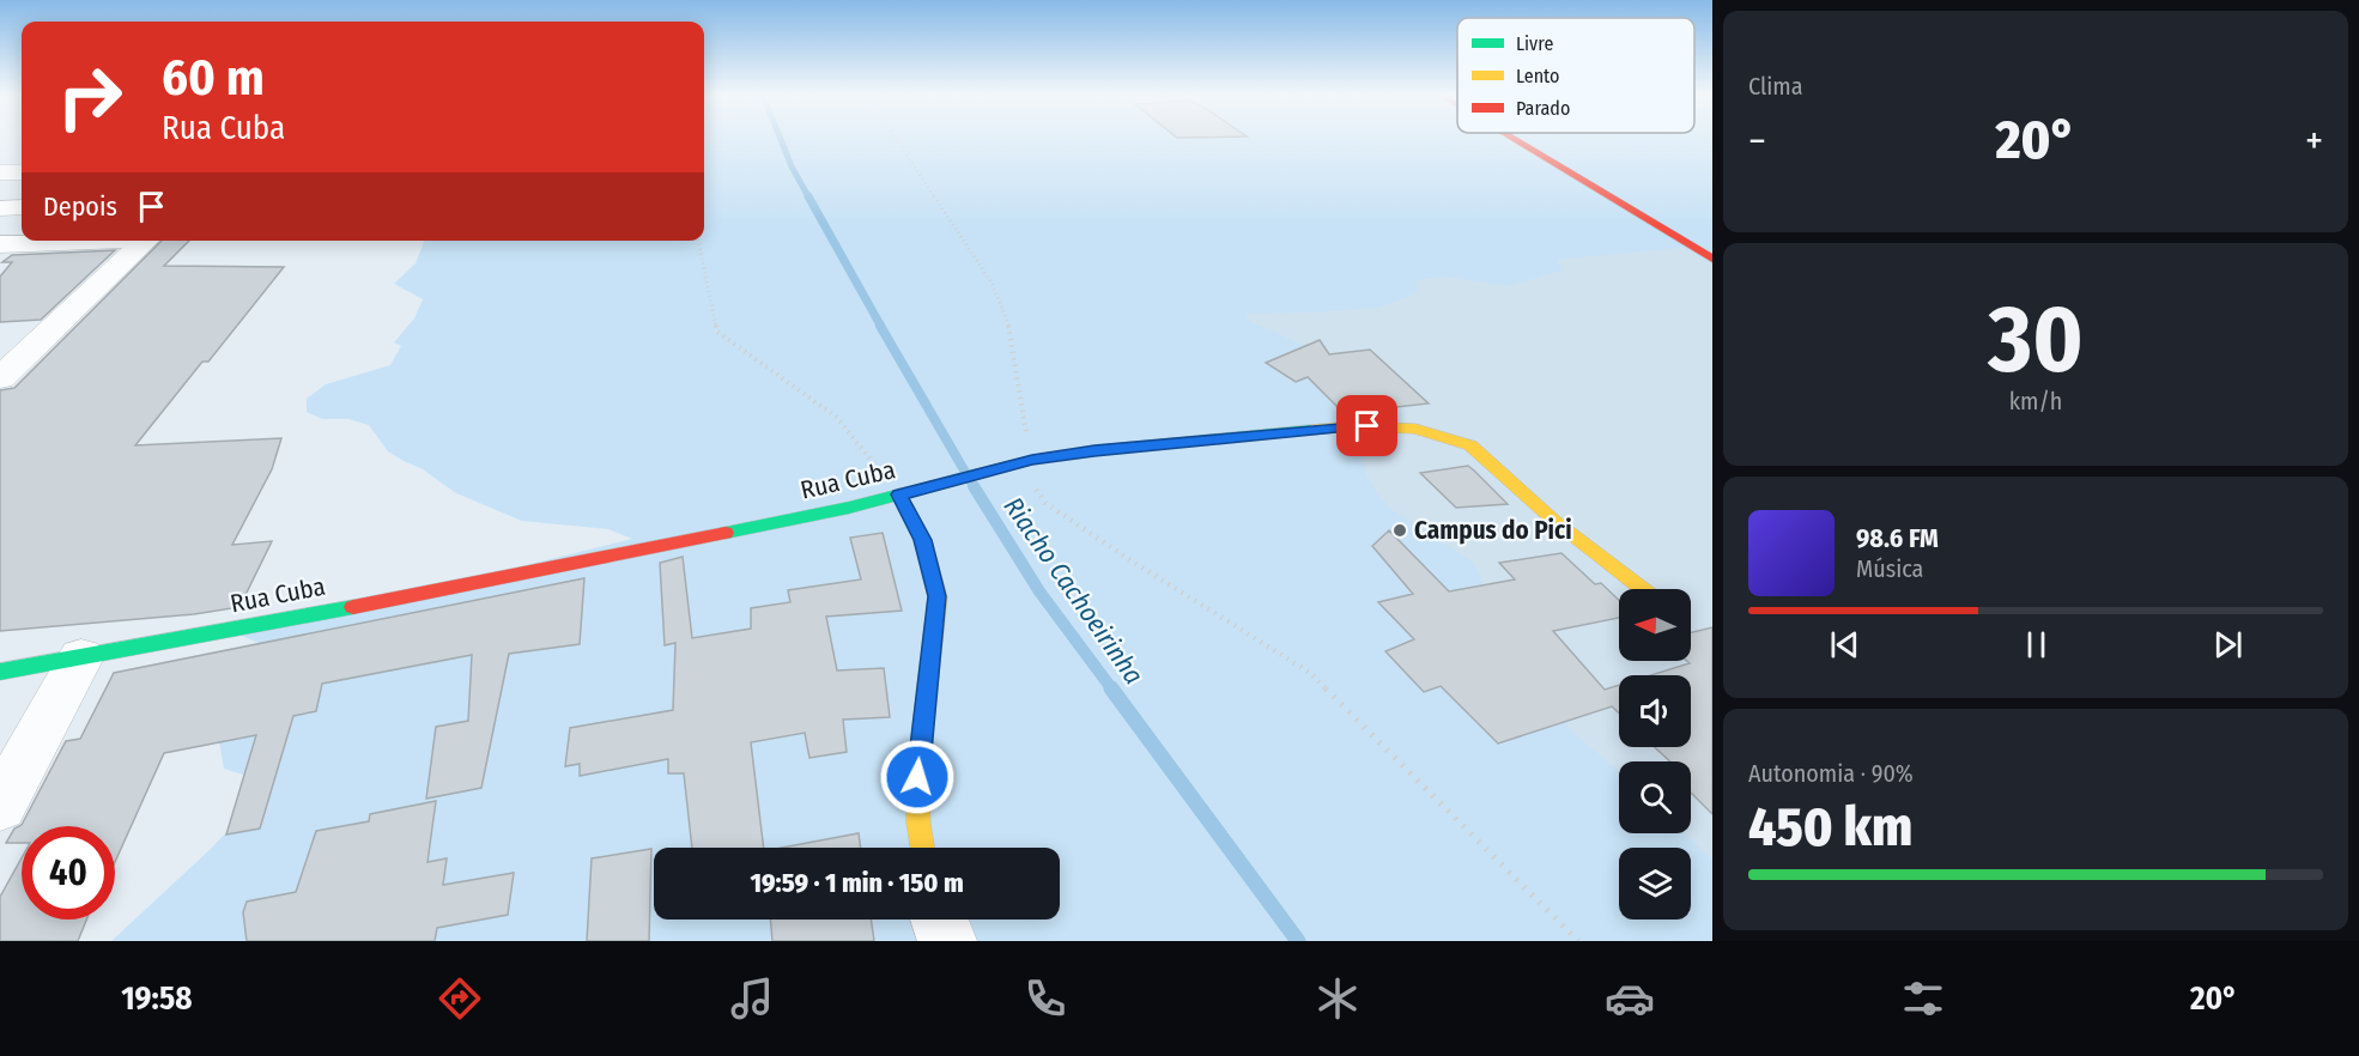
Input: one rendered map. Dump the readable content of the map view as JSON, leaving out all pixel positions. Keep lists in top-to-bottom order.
{
  "streets": {
    "street": ["Rua Cuba"]
  },
  "water": ["Riacho Cachoeirinha"],
  "places": ["Campus do Pici"],
  "legend": ["Livre", "Lento", "Parado"],
  "north": "left",
  "page": {
    "tile": [
      "Clima",
      ["30", "km/h"],
      ["Autonomia · 90%", "450 km"]
    ],
    "turn": ["60 m", "Rua Cuba"],
    "heat": ["−", "20°", "+"],
    "then": "Depois",
    "song": ["98.6 FM", "Música"],
    "limit": "40",
    "trip": "19:59 · 1 min · 150 m",
    "tabs": ["19:58", "20°"]
  }
}
